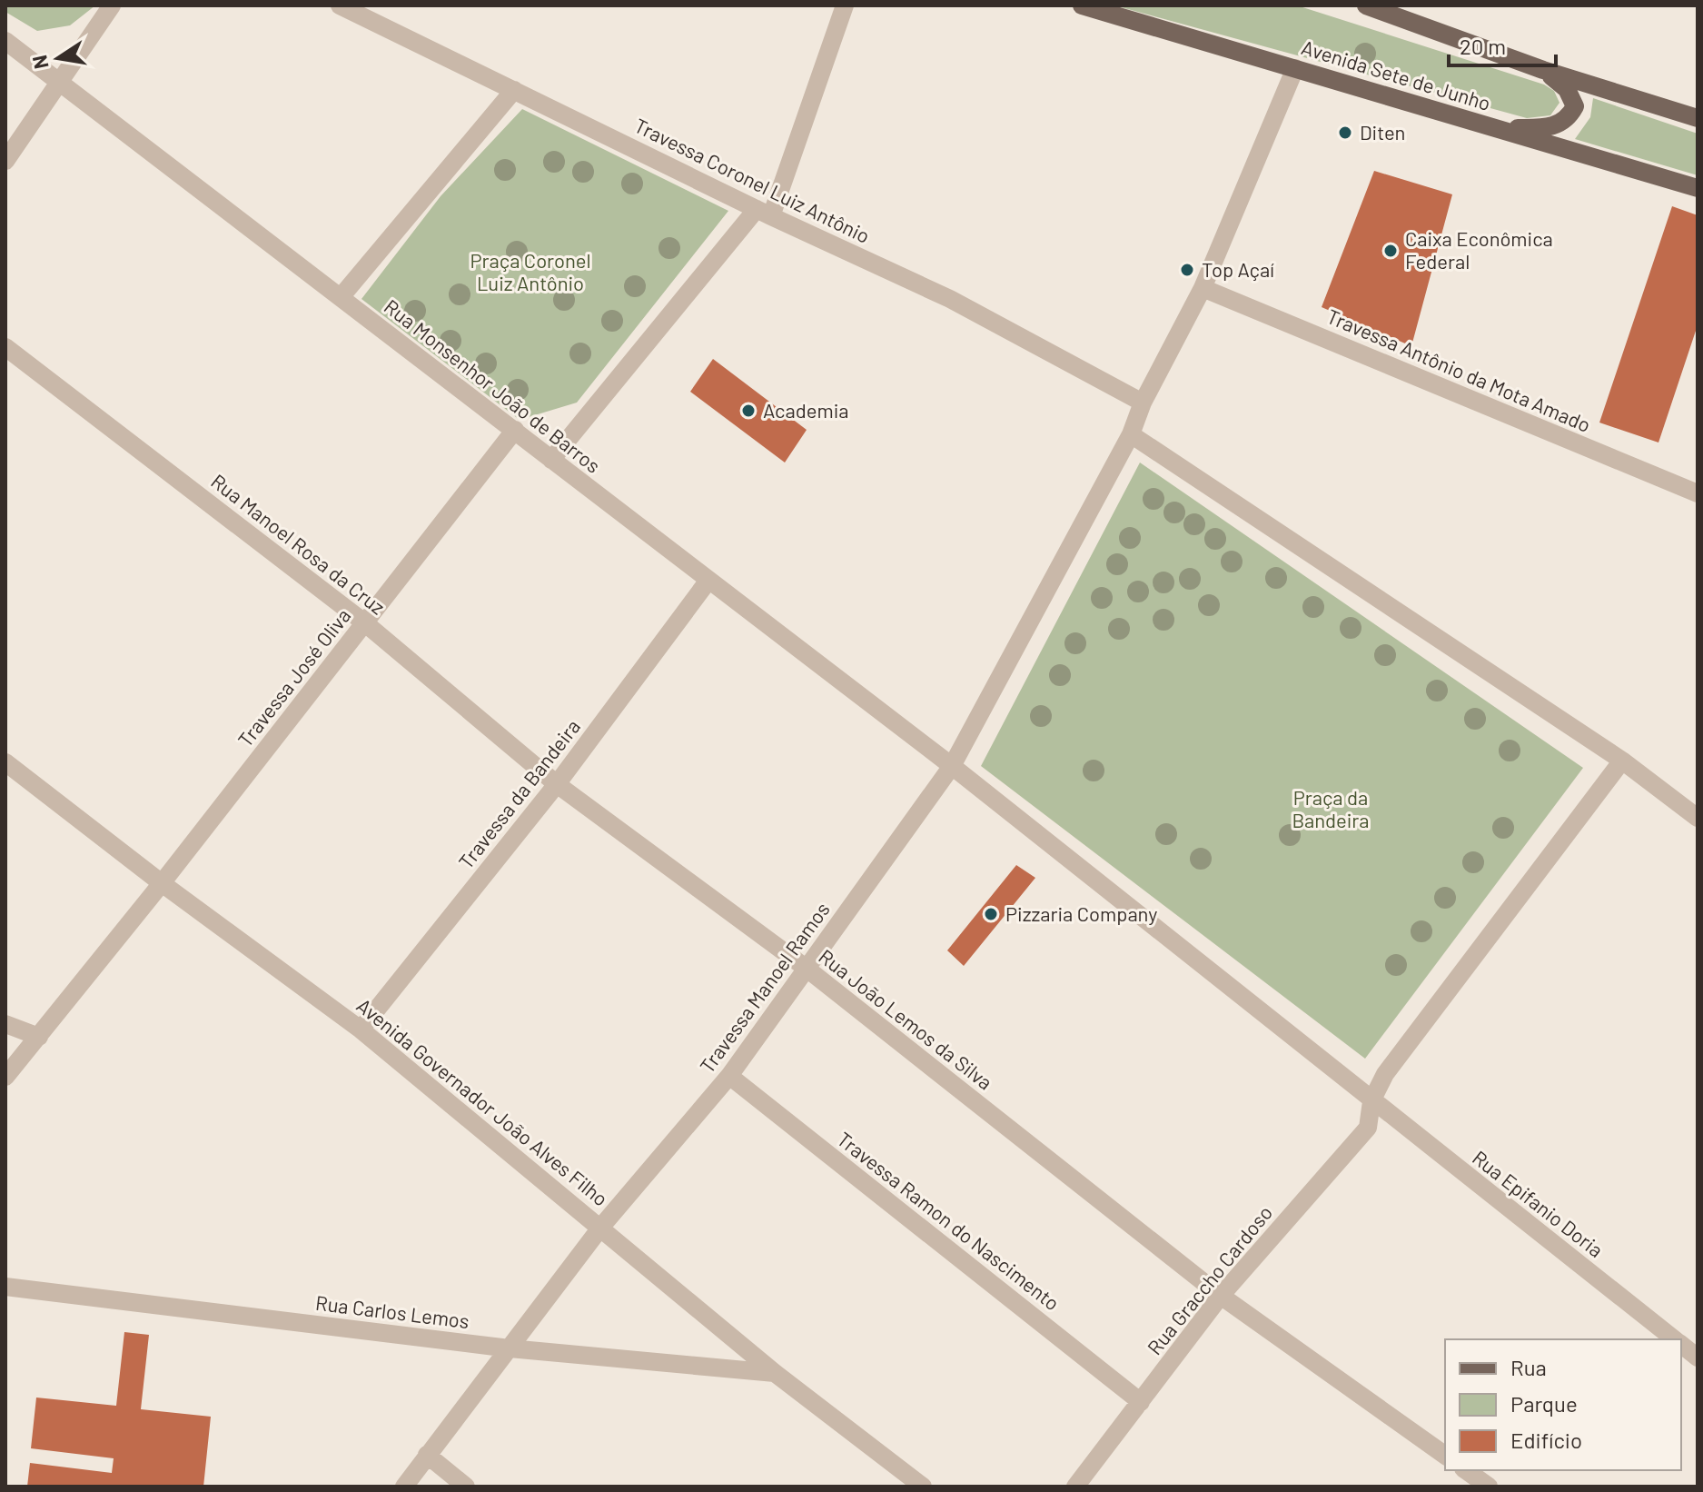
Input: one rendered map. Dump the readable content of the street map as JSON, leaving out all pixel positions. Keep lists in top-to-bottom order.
{
  "streets": {
    "main road": ["Avenida Sete de Junho"],
    "street": [
      "Travessa Coronel Luiz Antônio",
      "Travessa Antônio da Mota Amado",
      "Rua Monsenhor João de Barros",
      "Rua Manoel Rosa da Cruz",
      "Travessa José Oliva",
      "Travessa da Bandeira",
      "Travessa Manoel Ramos",
      "Rua João Lemos da Silva",
      "Avenida Governador João Alves Filho",
      "Rua Epifanio Doria",
      "Travessa Ramon do Nascimento",
      "Rua Graccho Cardoso",
      "Rua Carlos Lemos"
    ]
  },
  "crossings": [
    ["Rua Monsenhor João de Barros", "Travessa José Oliva"],
    ["Rua Monsenhor João de Barros", "Travessa da Bandeira"],
    ["Rua Monsenhor João de Barros", "Travessa Manoel Ramos"],
    ["Rua Manoel Rosa da Cruz", "Travessa José Oliva"],
    ["Rua Manoel Rosa da Cruz", "Travessa da Bandeira"],
    ["Rua Manoel Rosa da Cruz", "Rua João Lemos da Silva"],
    ["Travessa José Oliva", "Avenida Governador João Alves Filho"],
    ["Travessa da Bandeira", "Rua João Lemos da Silva"],
    ["Travessa da Bandeira", "Avenida Governador João Alves Filho"],
    ["Travessa Manoel Ramos", "Rua João Lemos da Silva"],
    ["Travessa Manoel Ramos", "Avenida Governador João Alves Filho"],
    ["Travessa Manoel Ramos", "Travessa Ramon do Nascimento"],
    ["Travessa Manoel Ramos", "Rua Carlos Lemos"],
    ["Rua João Lemos da Silva", "Rua Graccho Cardoso"],
    ["Avenida Governador João Alves Filho", "Rua Carlos Lemos"],
    ["Rua Epifanio Doria", "Rua Graccho Cardoso"],
    ["Travessa Ramon do Nascimento", "Rua Graccho Cardoso"]
  ],
  "parks": ["Praça Coronel Luiz Antônio", "Praça da Bandeira"],
  "places": [
    "Diten",
    "Caixa Econômica Federal",
    "Top Açaí",
    "Academia",
    "Pizzaria Company"
  ],
  "legend": ["Rua", "Parque", "Edifício"],
  "scale_bar": "20 m",
  "north": "left"
}
